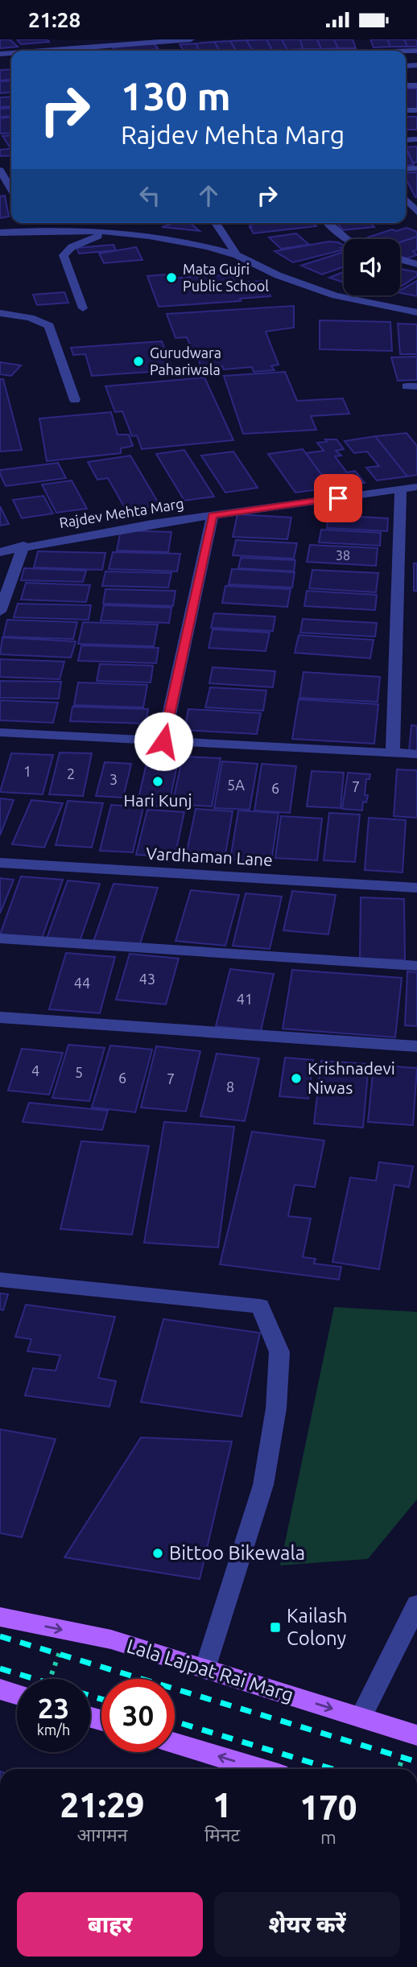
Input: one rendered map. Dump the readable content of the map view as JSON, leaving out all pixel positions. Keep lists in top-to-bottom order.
{
  "streets": {
    "main road": ["Lala Lajpat Rai Marg"],
    "street": ["Rajdev Mehta Marg", "Vardhaman Lane"]
  },
  "places": {
    "other": [
      "Mata Gujri Public School",
      "Gurudwara Pahariwala",
      "Hari Kunj",
      "Krishnadevi Niwas",
      "Bittoo Bikewala"
    ],
    "transit": ["Kailash Colony"]
  },
  "house_numbers": [
    "38",
    "1",
    "2",
    "3",
    "5A",
    "7",
    "6",
    "43",
    "44",
    "41",
    "4",
    "5",
    "6",
    "7",
    "8"
  ],
  "page": {
    "status": "21:28",
    "turn": ["130 m", "Rajdev Mehta Marg"],
    "speed": "23 km/h",
    "limit": "30",
    "eta": [
      "21:29",
      "आगमन",
      "1",
      "मिनट",
      "170",
      "m"
    ],
    "buttons": ["बाहर", "शेयर करें"]
  }
}
